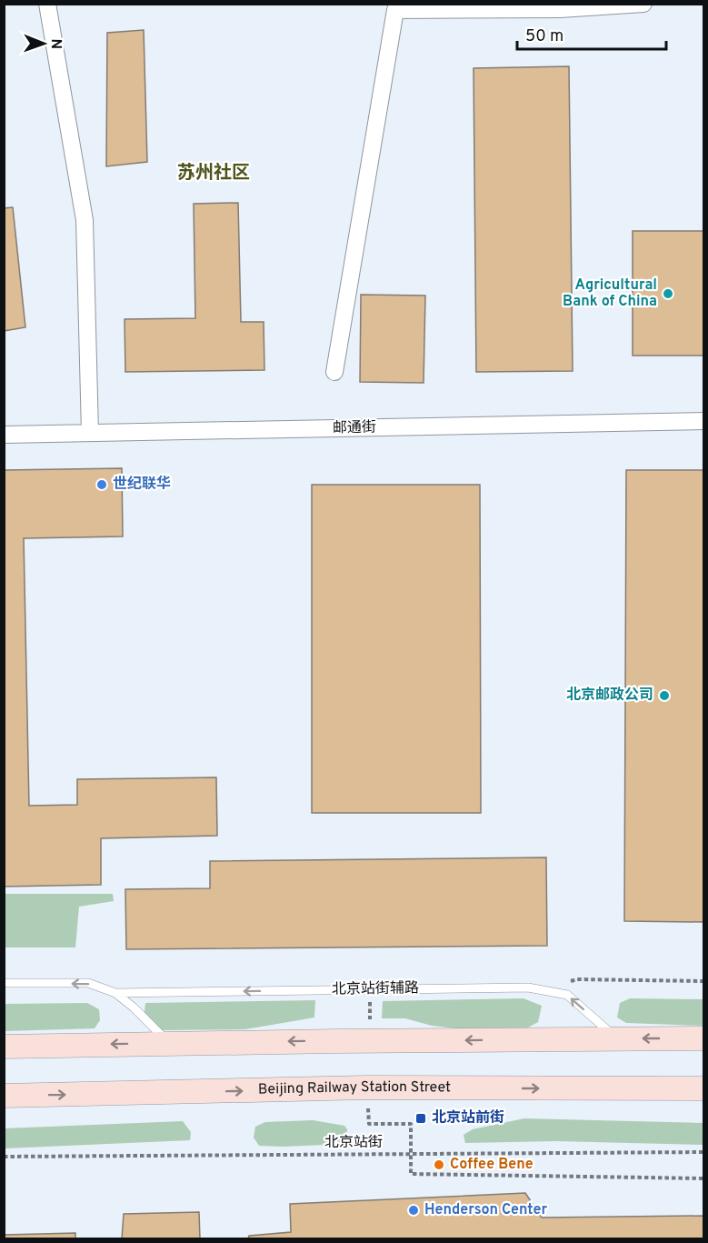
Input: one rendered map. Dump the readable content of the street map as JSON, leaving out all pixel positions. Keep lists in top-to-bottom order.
{
  "streets": {
    "main road": ["Beijing Railway Station Street"],
    "street": ["邮通街"],
    "lane": ["北京站街辅路"],
    "path": ["北京站街"]
  },
  "one_way": ["北京站街辅路"],
  "districts": ["苏州社区"],
  "places": {
    "other": [
      "Agricultural Bank of China",
      "世纪联华",
      "北京邮政公司",
      "Coffee Bene",
      "Henderson Center"
    ],
    "transit": ["北京站前街"]
  },
  "scale_bar": "50 m",
  "north": "right"
}
